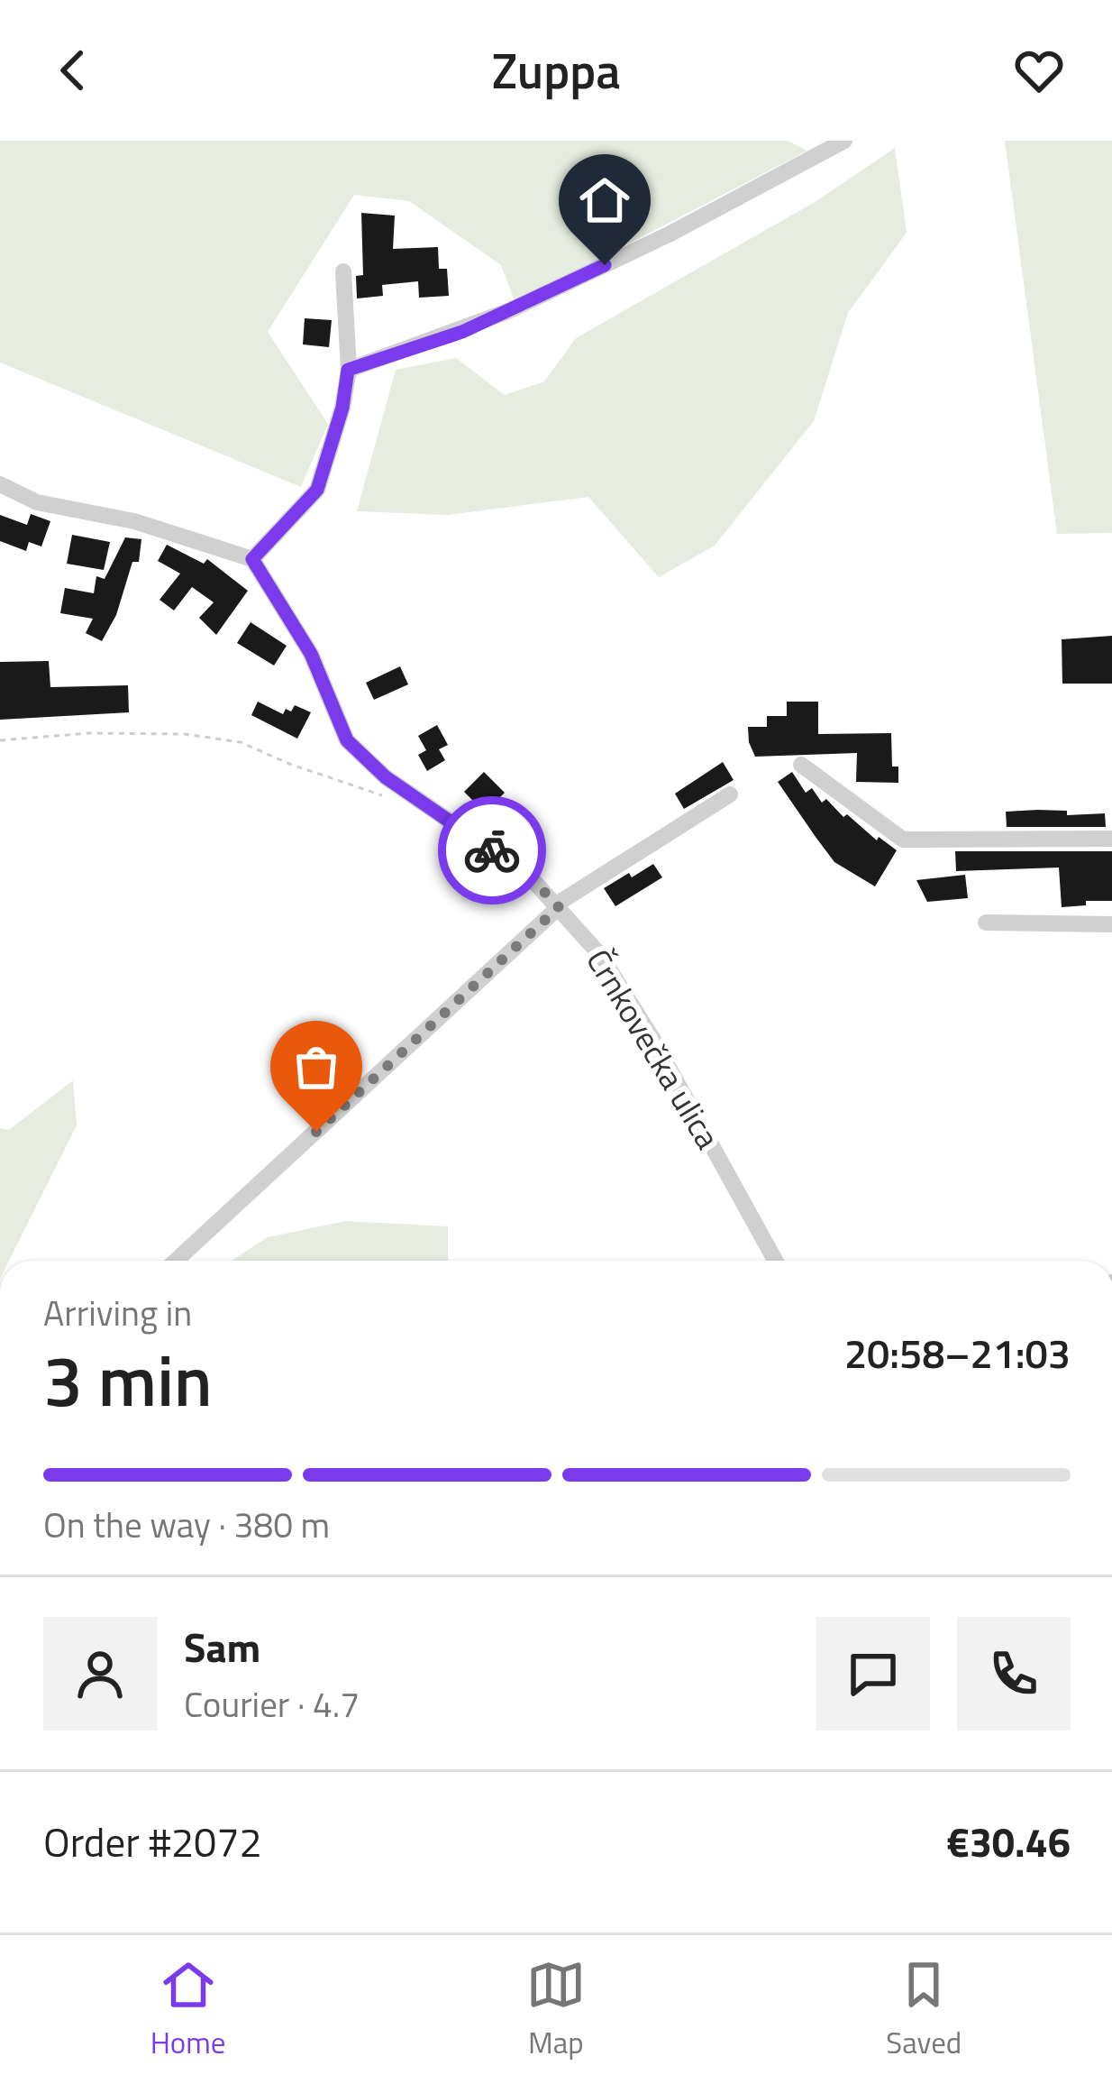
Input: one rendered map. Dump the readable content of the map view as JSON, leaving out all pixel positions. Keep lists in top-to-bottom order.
{
  "streets": {
    "street": ["Črnkovečka ulica"]
  },
  "page": {
    "header": "Zuppa",
    "heading": ["3 min", "Arriving in", "20:58–21:03"],
    "panel": [
      "Sam",
      "Courier · 4.7",
      "Order #2072",
      "€30.46"
    ],
    "bar": "On the way · 380 m",
    "tabs": ["Home", "Map", "Saved"]
  }
}
